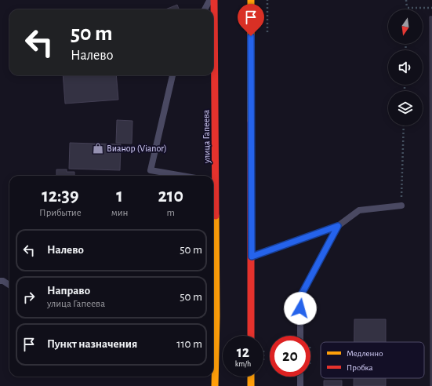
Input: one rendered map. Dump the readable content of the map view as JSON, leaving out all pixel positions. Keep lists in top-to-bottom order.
{
  "streets": {
    "highway": ["улица Гапеева"]
  },
  "places": {
    "shop": ["Вианор (Vianor)"]
  },
  "legend": ["Медленно", "Пробка"],
  "north": "bottom",
  "page": {
    "turn": ["50 m", "Налево"],
    "eta": [
      "12:39",
      "Прибытие",
      "1",
      "мин",
      "210",
      "m"
    ],
    "list": [
      {
        "name": "Налево",
        "value": "50 m"
      },
      {
        "name": "Направо",
        "note": "улица Гапеева",
        "value": "50 m"
      },
      {
        "name": "Пункт назначения",
        "value": "110 m"
      }
    ],
    "speed": "12 km/h",
    "limit": "20"
  }
}
